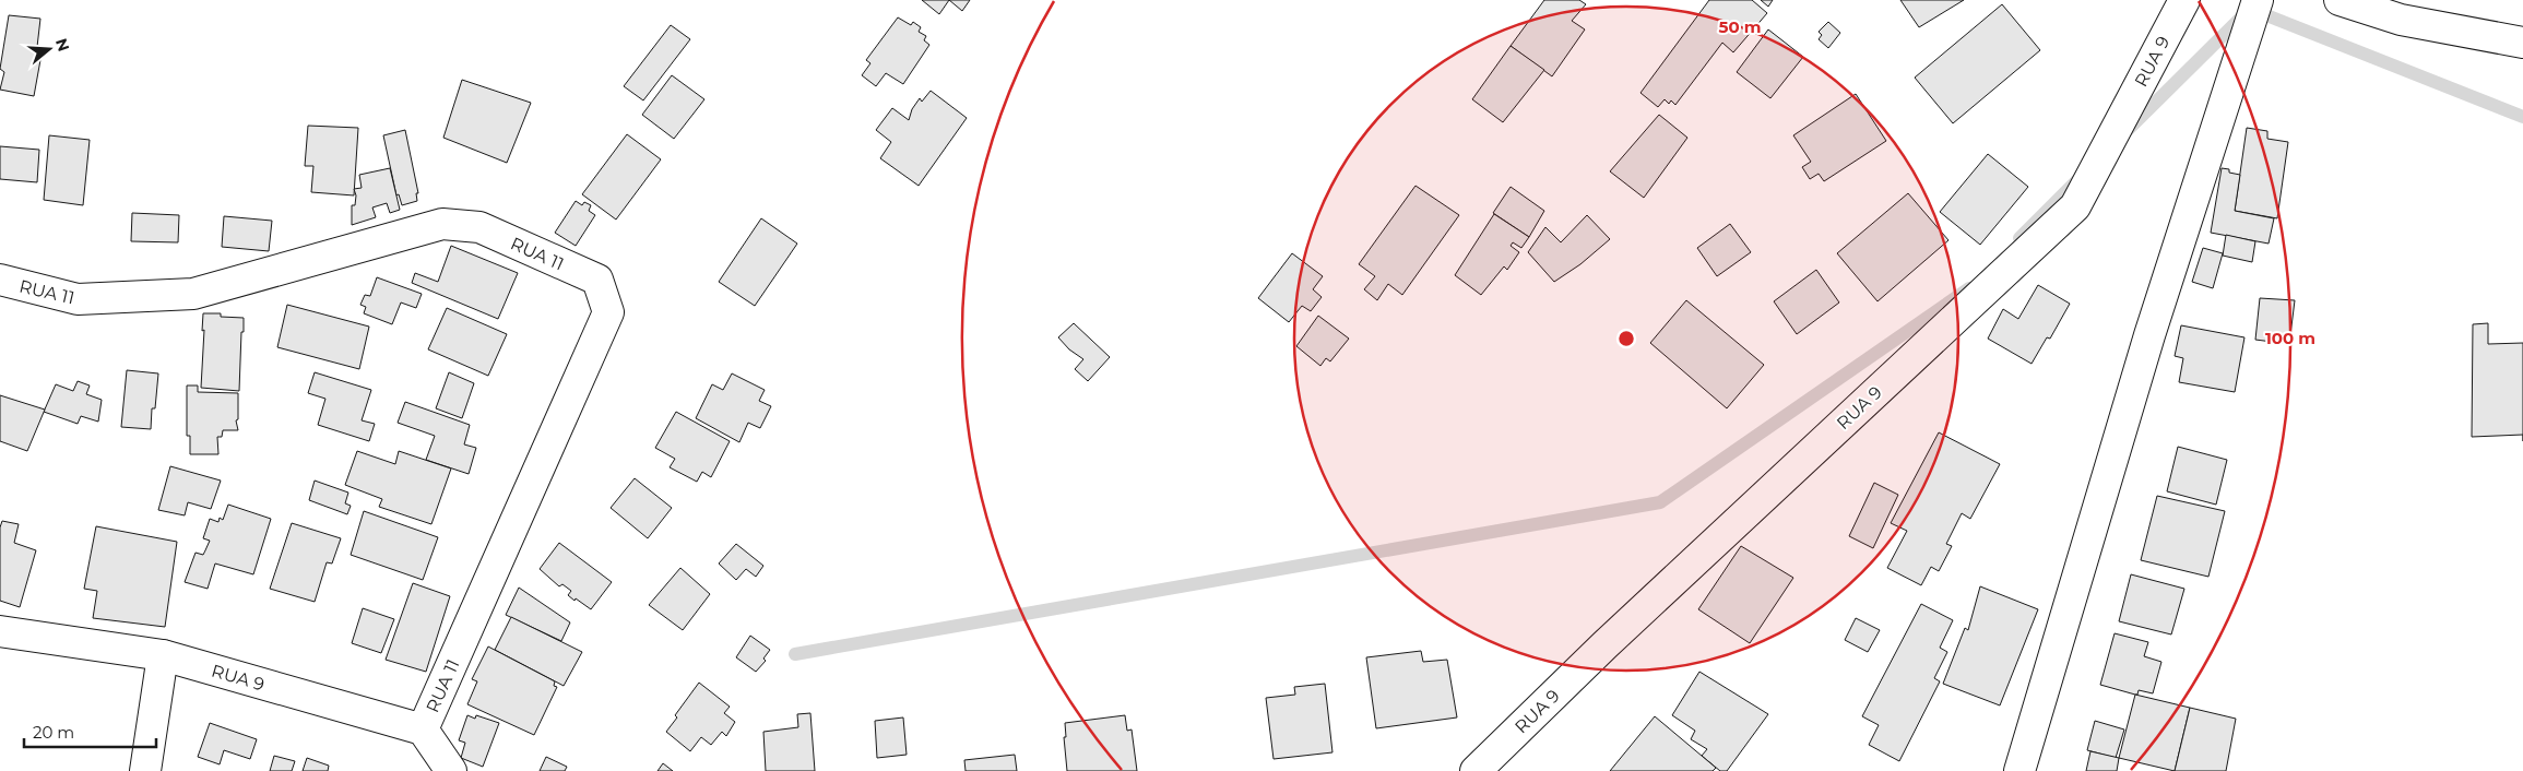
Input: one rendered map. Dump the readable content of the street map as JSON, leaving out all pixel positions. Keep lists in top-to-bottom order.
{
  "streets": {
    "street": ["RUA 9", "RUA 11"]
  },
  "crossings": [
    ["RUA 9", "RUA 11"]
  ],
  "scale_bar": "20 m",
  "north": "right",
  "rings": ["50 m", "100 m"]
}
